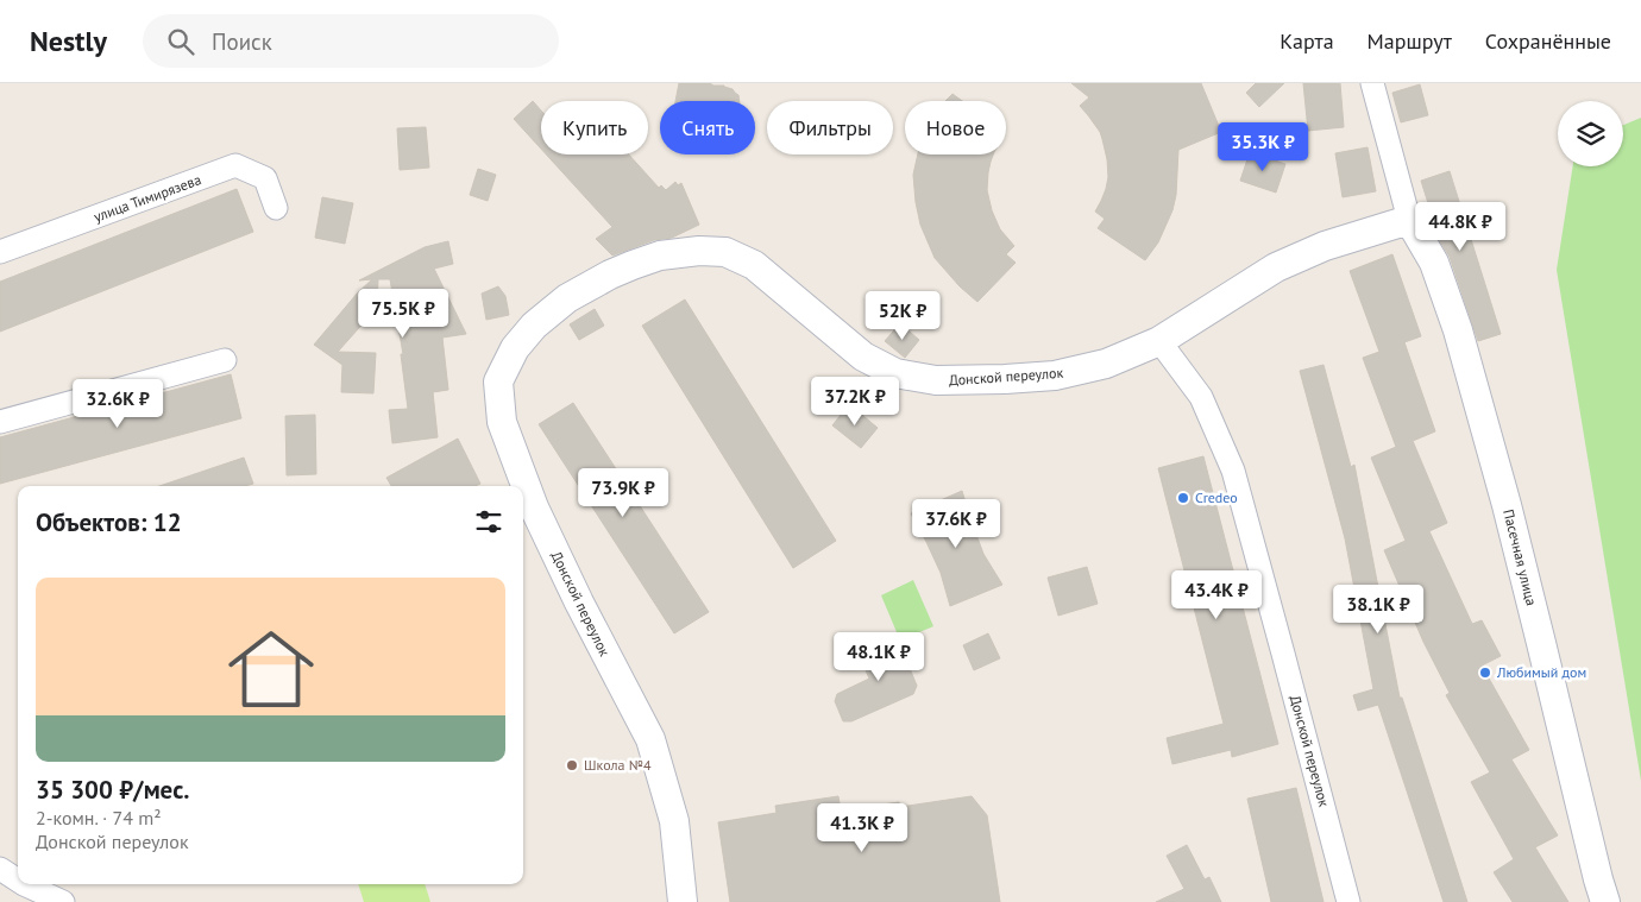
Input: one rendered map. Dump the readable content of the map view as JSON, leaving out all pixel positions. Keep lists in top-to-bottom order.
{
  "streets": {
    "street": ["улица Тимирязева", "Донской переулок", "Пасечная улица"]
  },
  "crossings": [
    ["Донской переулок", "Пасечная улица"]
  ],
  "places": ["Credeo", "Любимый дом", "Школа №4"],
  "page": {
    "header": "Nestly",
    "search": "Поиск",
    "nav": ["Карта", "Маршрут", "Сохранённые"],
    "chip": [
      "Купить",
      "Снять",
      "Фильтры",
      "Новое"
    ],
    "price": [
      "35.3K ₽",
      "44.8K ₽",
      "75.5K ₽",
      "52K ₽",
      "37.2K ₽",
      "32.6K ₽",
      "73.9K ₽",
      "37.6K ₽",
      "43.4K ₽",
      "38.1K ₽",
      "48.1K ₽",
      "41.3K ₽"
    ],
    "heading": "Объектов: 12",
    "list": [
      {
        "name": "35 300 ₽/мес.",
        "note": "2-комн. · 74 m² · Донской переулок"
      }
    ]
  }
}
